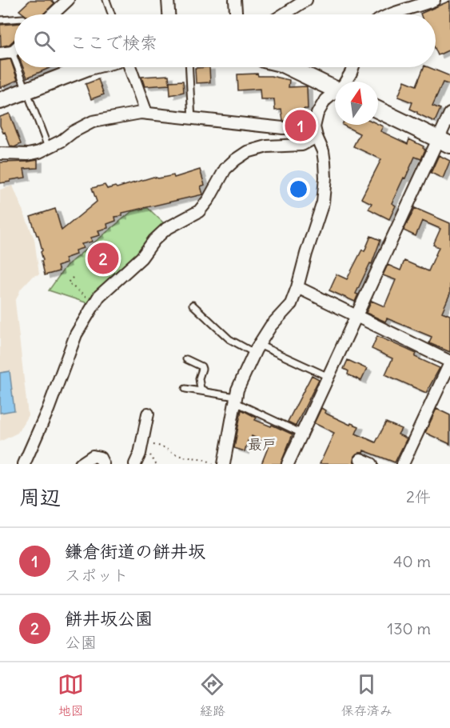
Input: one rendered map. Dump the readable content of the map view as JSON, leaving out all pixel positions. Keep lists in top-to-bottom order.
{
  "districts": ["最戸"],
  "north": "top",
  "page": {
    "search": "ここで検索",
    "pins": ["1", "2"],
    "heading": ["周辺", "2件"],
    "list": [
      {
        "mark": "1",
        "name": "鎌倉街道の餅井坂",
        "note": "スポット",
        "value": "40 m"
      },
      {
        "mark": "2",
        "name": "餅井坂公園",
        "note": "公園",
        "value": "130 m"
      }
    ],
    "nav": ["地図", "経路", "保存済み"]
  }
}
